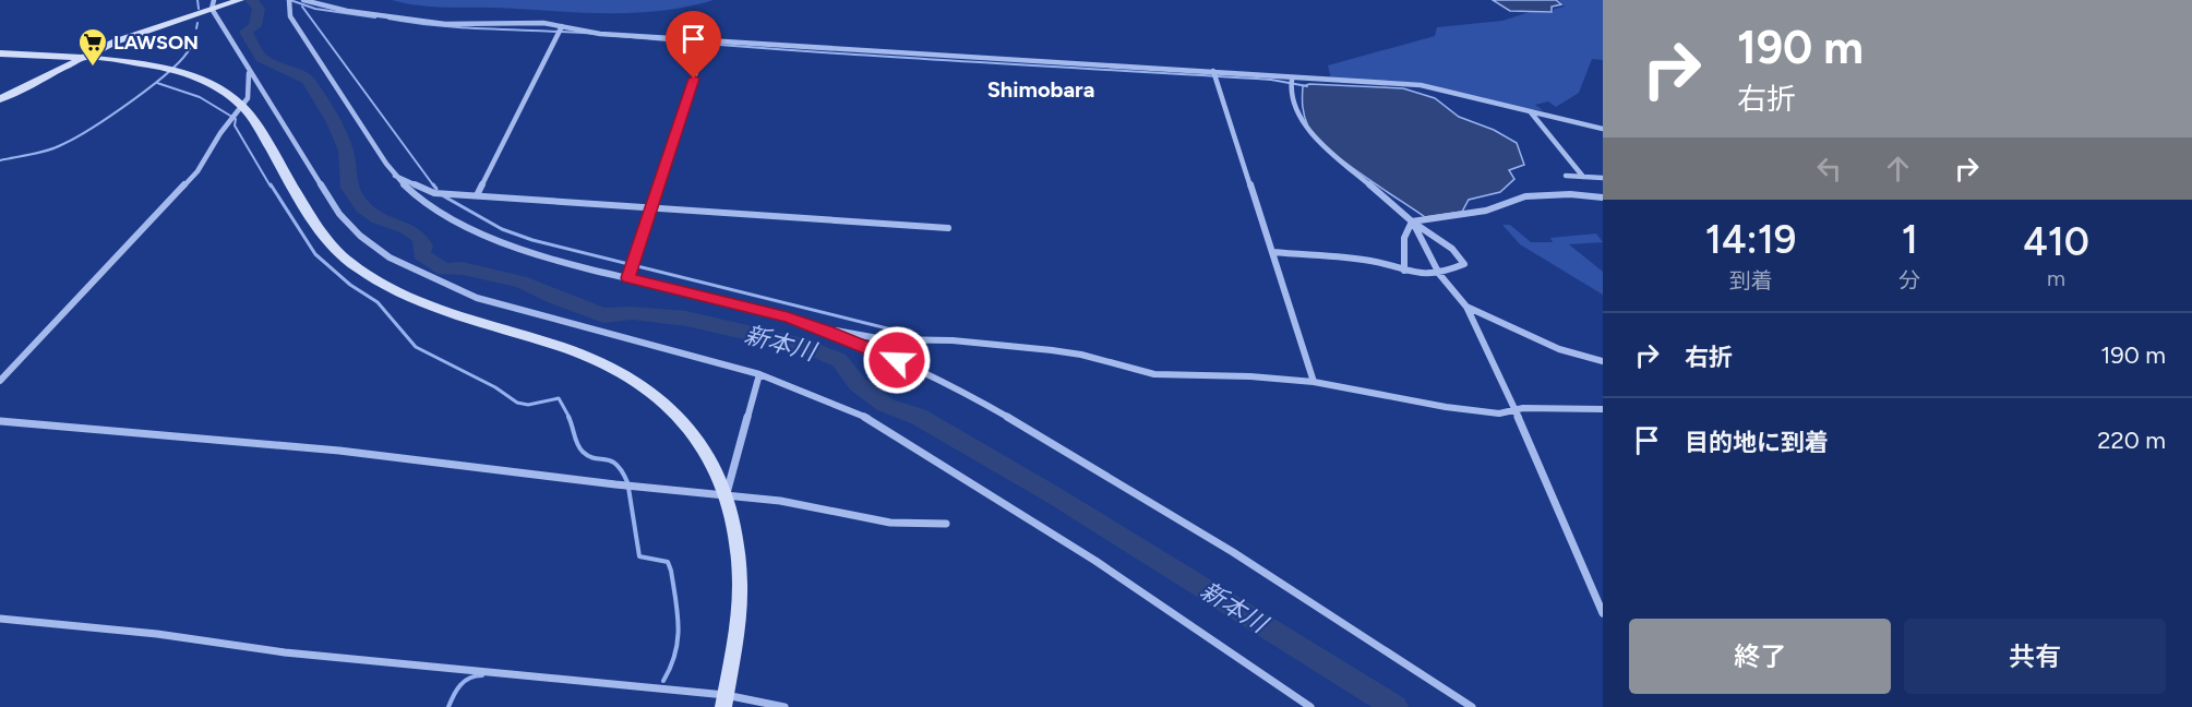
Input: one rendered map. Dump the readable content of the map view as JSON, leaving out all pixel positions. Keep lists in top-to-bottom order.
{
  "districts": ["Shimobara"],
  "water": ["新本川"],
  "places": {
    "supermarket": ["LAWSON"]
  },
  "page": {
    "turn": ["190 m", "右折"],
    "eta": [
      "14:19",
      "到着",
      "1",
      "分",
      "410",
      "m"
    ],
    "list": [
      {
        "name": "右折",
        "value": "190 m"
      },
      {
        "name": "目的地に到着",
        "value": "220 m"
      }
    ],
    "buttons": ["終了", "共有"]
  }
}
